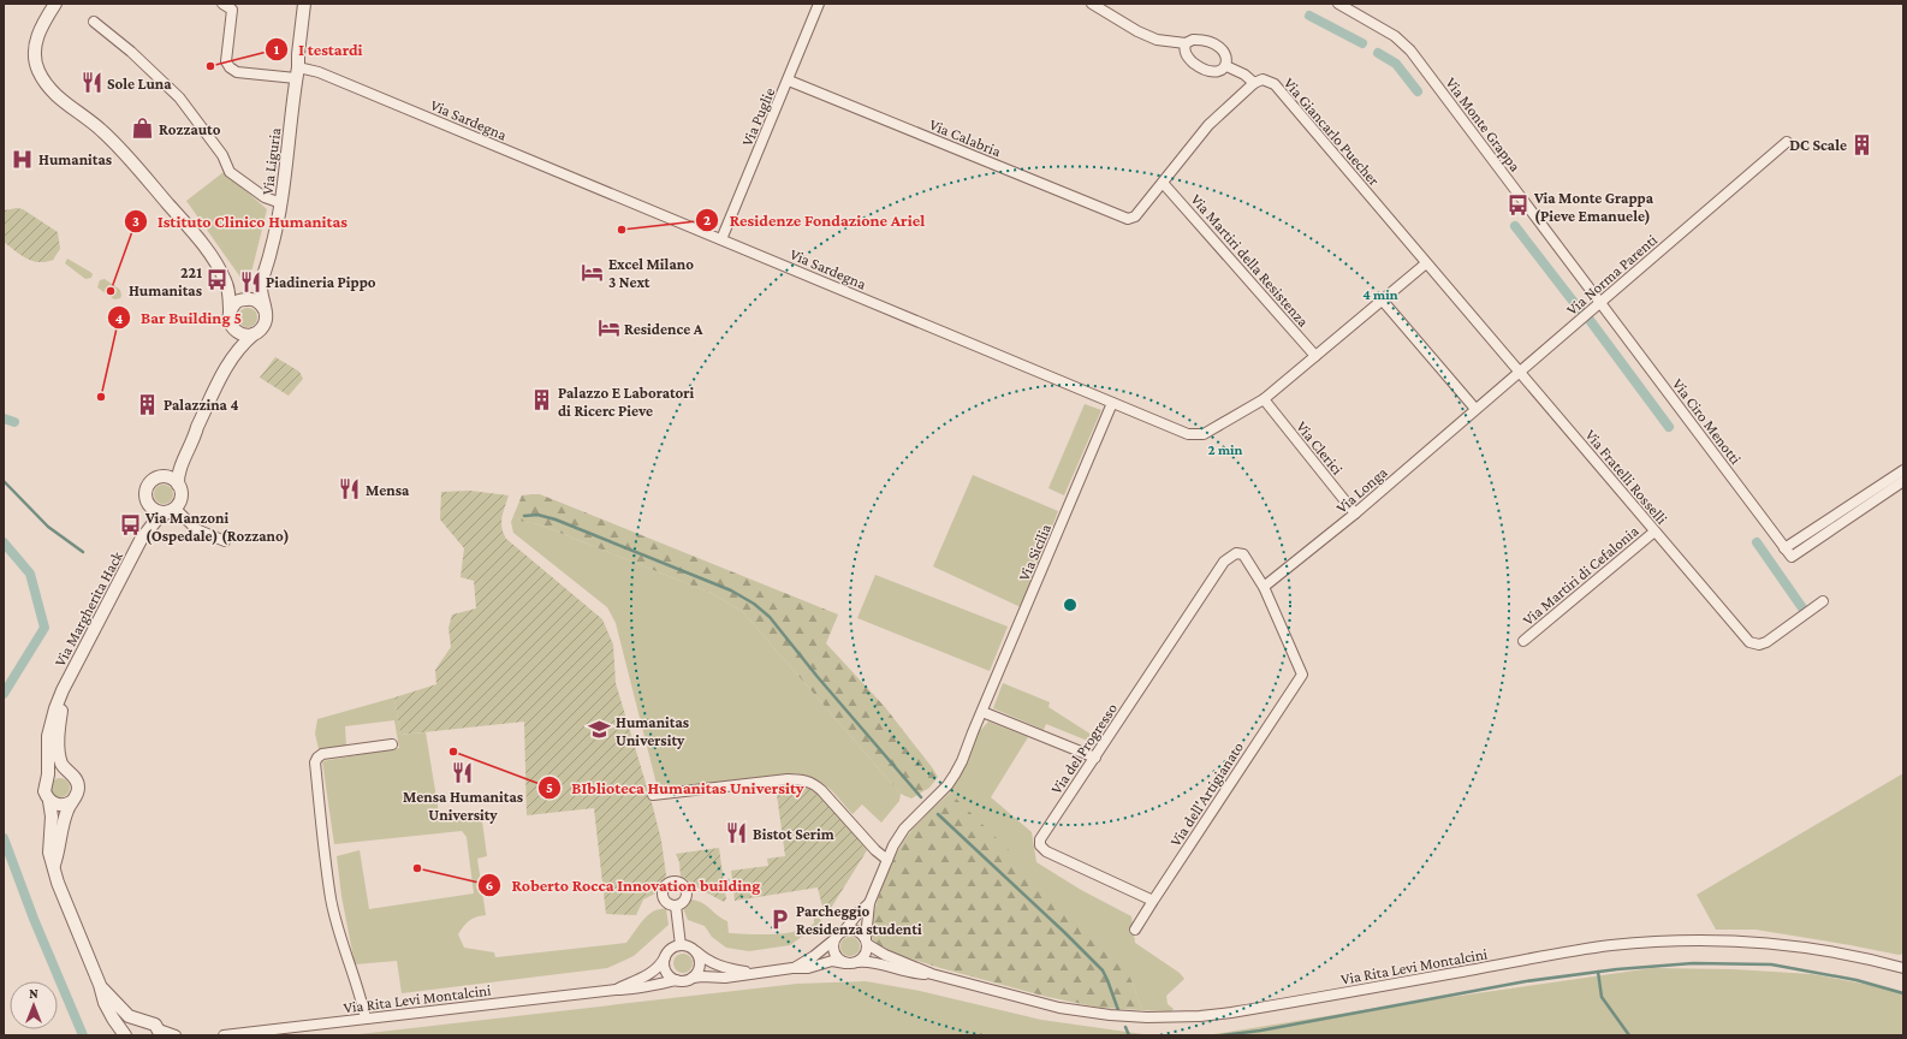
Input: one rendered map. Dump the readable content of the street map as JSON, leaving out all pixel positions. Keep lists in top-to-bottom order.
{
  "streets": {
    "street": [
      "Via Puglie",
      "Via Sardegna",
      "Via Monte Grappa",
      "Via Giancarlo Puecher",
      "Via Calabria",
      "Via Liguria",
      "Via Martiri della Resistenza",
      "Via Norma Parenti",
      "Via Ciro Menotti",
      "Via Clerici",
      "Via Fratelli Rosselli",
      "Via Longa",
      "Via Sicilia",
      "Via Martiri di Cefalonia",
      "Via Margherita Hack",
      "Via del Progresso",
      "Via dell'Artigianato",
      "Via Rita Levi Montalcini"
    ]
  },
  "crossings": [
    ["Via Puglie", "Via Sardegna"],
    ["Via Puglie", "Via Calabria"],
    ["Via Sardegna", "Via Giancarlo Puecher"],
    ["Via Sardegna", "Via Liguria"],
    ["Via Sardegna", "Via Martiri della Resistenza"],
    ["Via Sardegna", "Via Clerici"],
    ["Via Sardegna", "Via Fratelli Rosselli"],
    ["Via Sardegna", "Via Sicilia"],
    ["Via Monte Grappa", "Via Norma Parenti"],
    ["Via Monte Grappa", "Via Ciro Menotti"],
    ["Via Giancarlo Puecher", "Via Fratelli Rosselli"],
    ["Via Calabria", "Via Martiri della Resistenza"],
    ["Via Norma Parenti", "Via Ciro Menotti"],
    ["Via Norma Parenti", "Via Fratelli Rosselli"],
    ["Via Norma Parenti", "Via Longa"],
    ["Via Clerici", "Via Longa"],
    ["Via Fratelli Rosselli", "Via Martiri di Cefalonia"],
    ["Via Longa", "Via del Progresso"],
    ["Via Longa", "Via dell'Artigianato"],
    ["Via del Progresso", "Via dell'Artigianato"]
  ],
  "places": {
    "other": [
      "I testardi",
      "Residenze Fondazione Ariel",
      "Istituto Clinico Humanitas",
      "Bar Building 5",
      "BIblioteca Humanitas University",
      "Roberto Rocca Innovation building"
    ],
    "restaurant": [
      "Sole Luna",
      "Piadineria Pippo",
      "Mensa",
      "Mensa Humanitas University",
      "Bistot Serim"
    ],
    "shop": ["Rozzauto"],
    "building": ["DC Scale", "Palazzo E Laboratori di Ricerc Pieve", "Palazzina 4"],
    "hospital": ["Humanitas"],
    "bus stop": ["Via Monte Grappa (Pieve Emanuele)", "221 Humanitas", "Via Manzoni (Ospedale) (Rozzano)"],
    "hotel": ["Excel Milano 3 Next", "Residence A"],
    "school or university": ["Humanitas University"],
    "parking": ["Parcheggio Residenza studenti"]
  },
  "north": "top",
  "rings": ["4 min", "2 min"]
}
